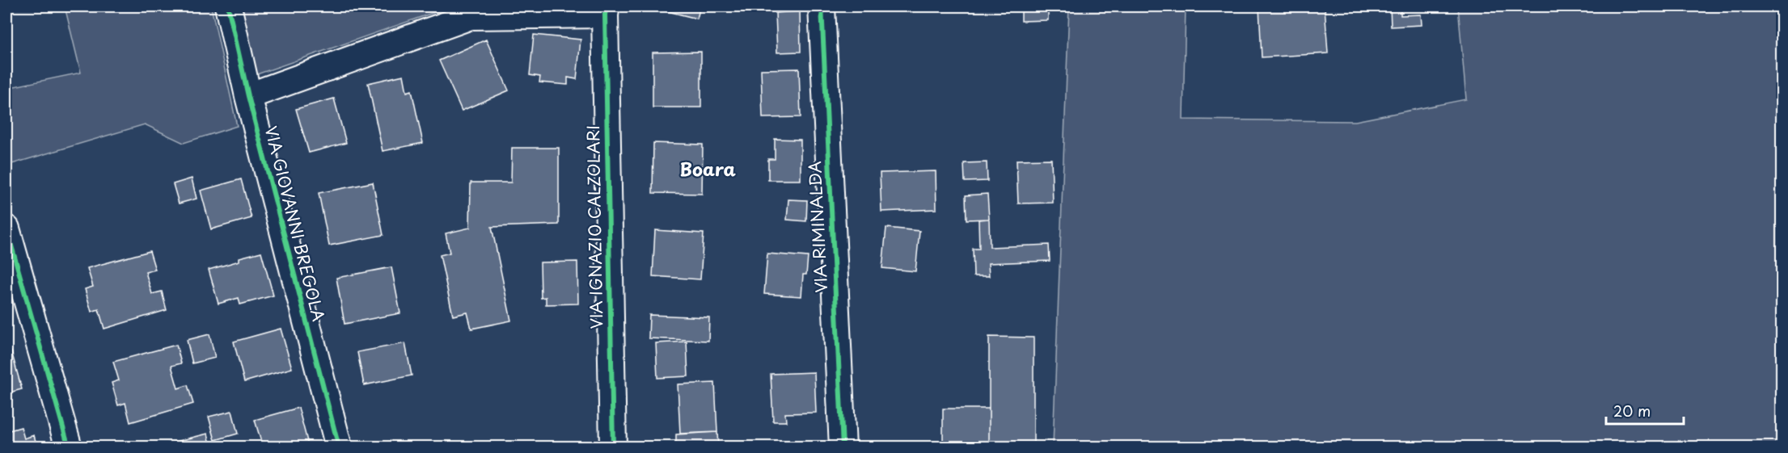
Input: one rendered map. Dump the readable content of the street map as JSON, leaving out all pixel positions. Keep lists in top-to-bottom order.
{
  "streets": {
    "street": ["VIA GIOVANNI BREGOLA", "VIA IGNAZIO CALZOLARI", "VIA RIMINALDA"]
  },
  "districts": ["Boara"],
  "scale_bar": "20 m"
}
